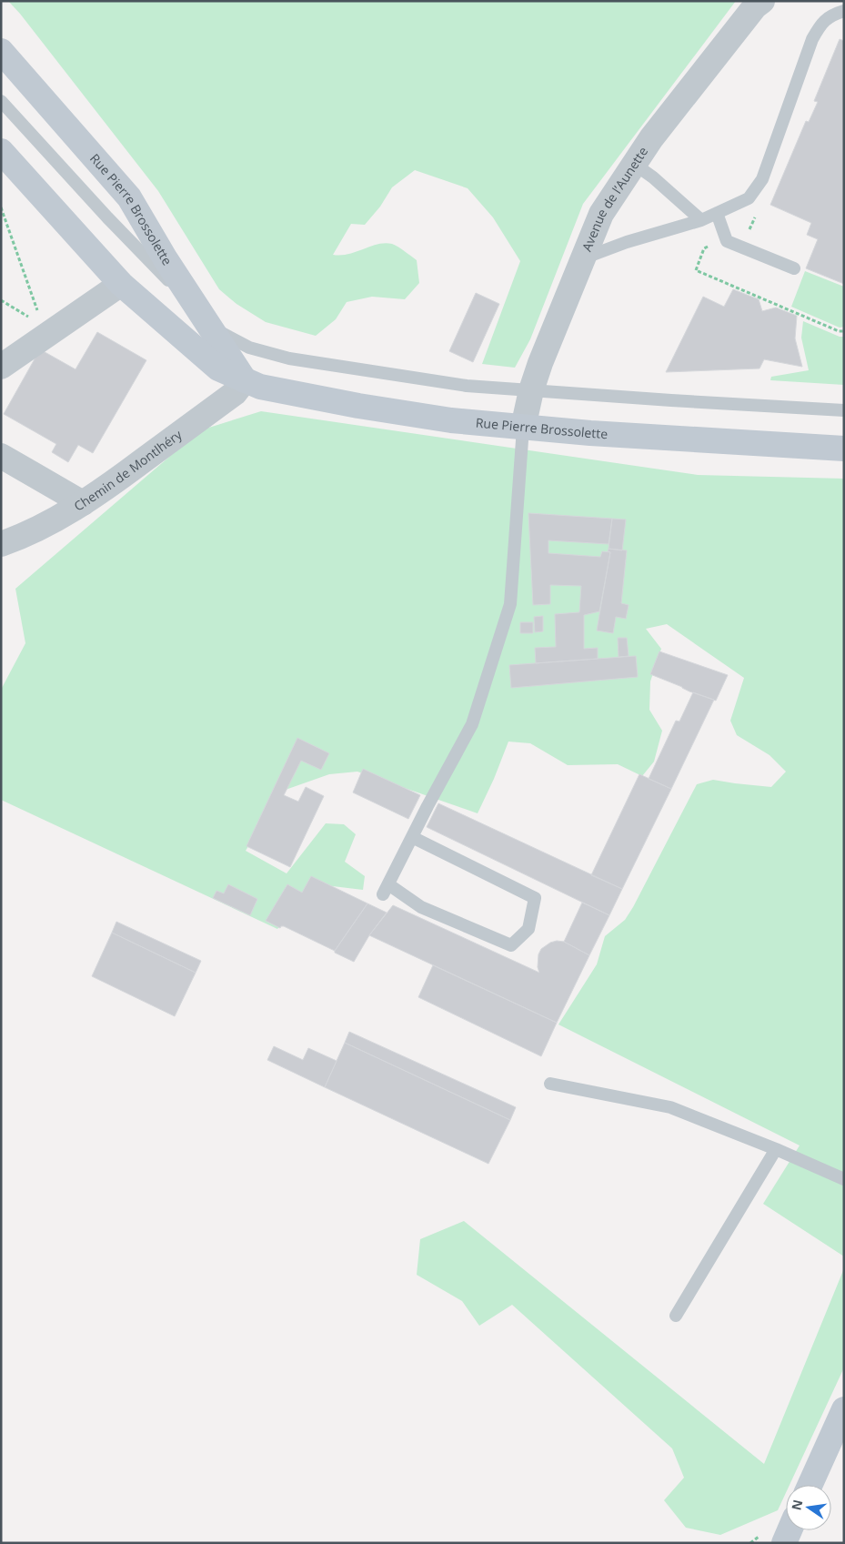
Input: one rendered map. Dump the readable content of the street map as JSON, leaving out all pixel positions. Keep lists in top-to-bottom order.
{
  "streets": {
    "main road": ["Rue Pierre Brossolette"],
    "street": ["Avenue de l’Aunette", "Chemin de Montlhéry"]
  },
  "crossings": [
    ["Avenue de l’Aunette", "Rue Pierre Brossolette"],
    ["Rue Pierre Brossolette", "Chemin de Montlhéry"]
  ],
  "north": "left"
}
